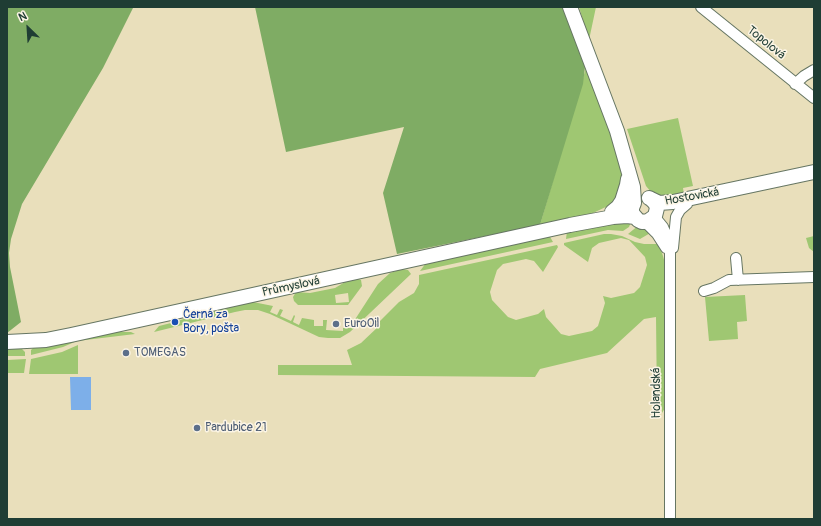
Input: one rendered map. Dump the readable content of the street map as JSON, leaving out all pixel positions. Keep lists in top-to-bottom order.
{
  "streets": {
    "main road": ["Hostovická", "Průmyslová"],
    "street": ["Topolová", "Holandská"]
  },
  "crossings": [
    ["Hostovická", "Průmyslová"],
    ["Hostovická", "Holandská"],
    ["Průmyslová", "Holandská"]
  ],
  "places": [
    "Černá za Bory, pošta",
    "EuroOil",
    "TOMEGAS",
    "Pardubice 21"
  ],
  "north": "top left"
}
